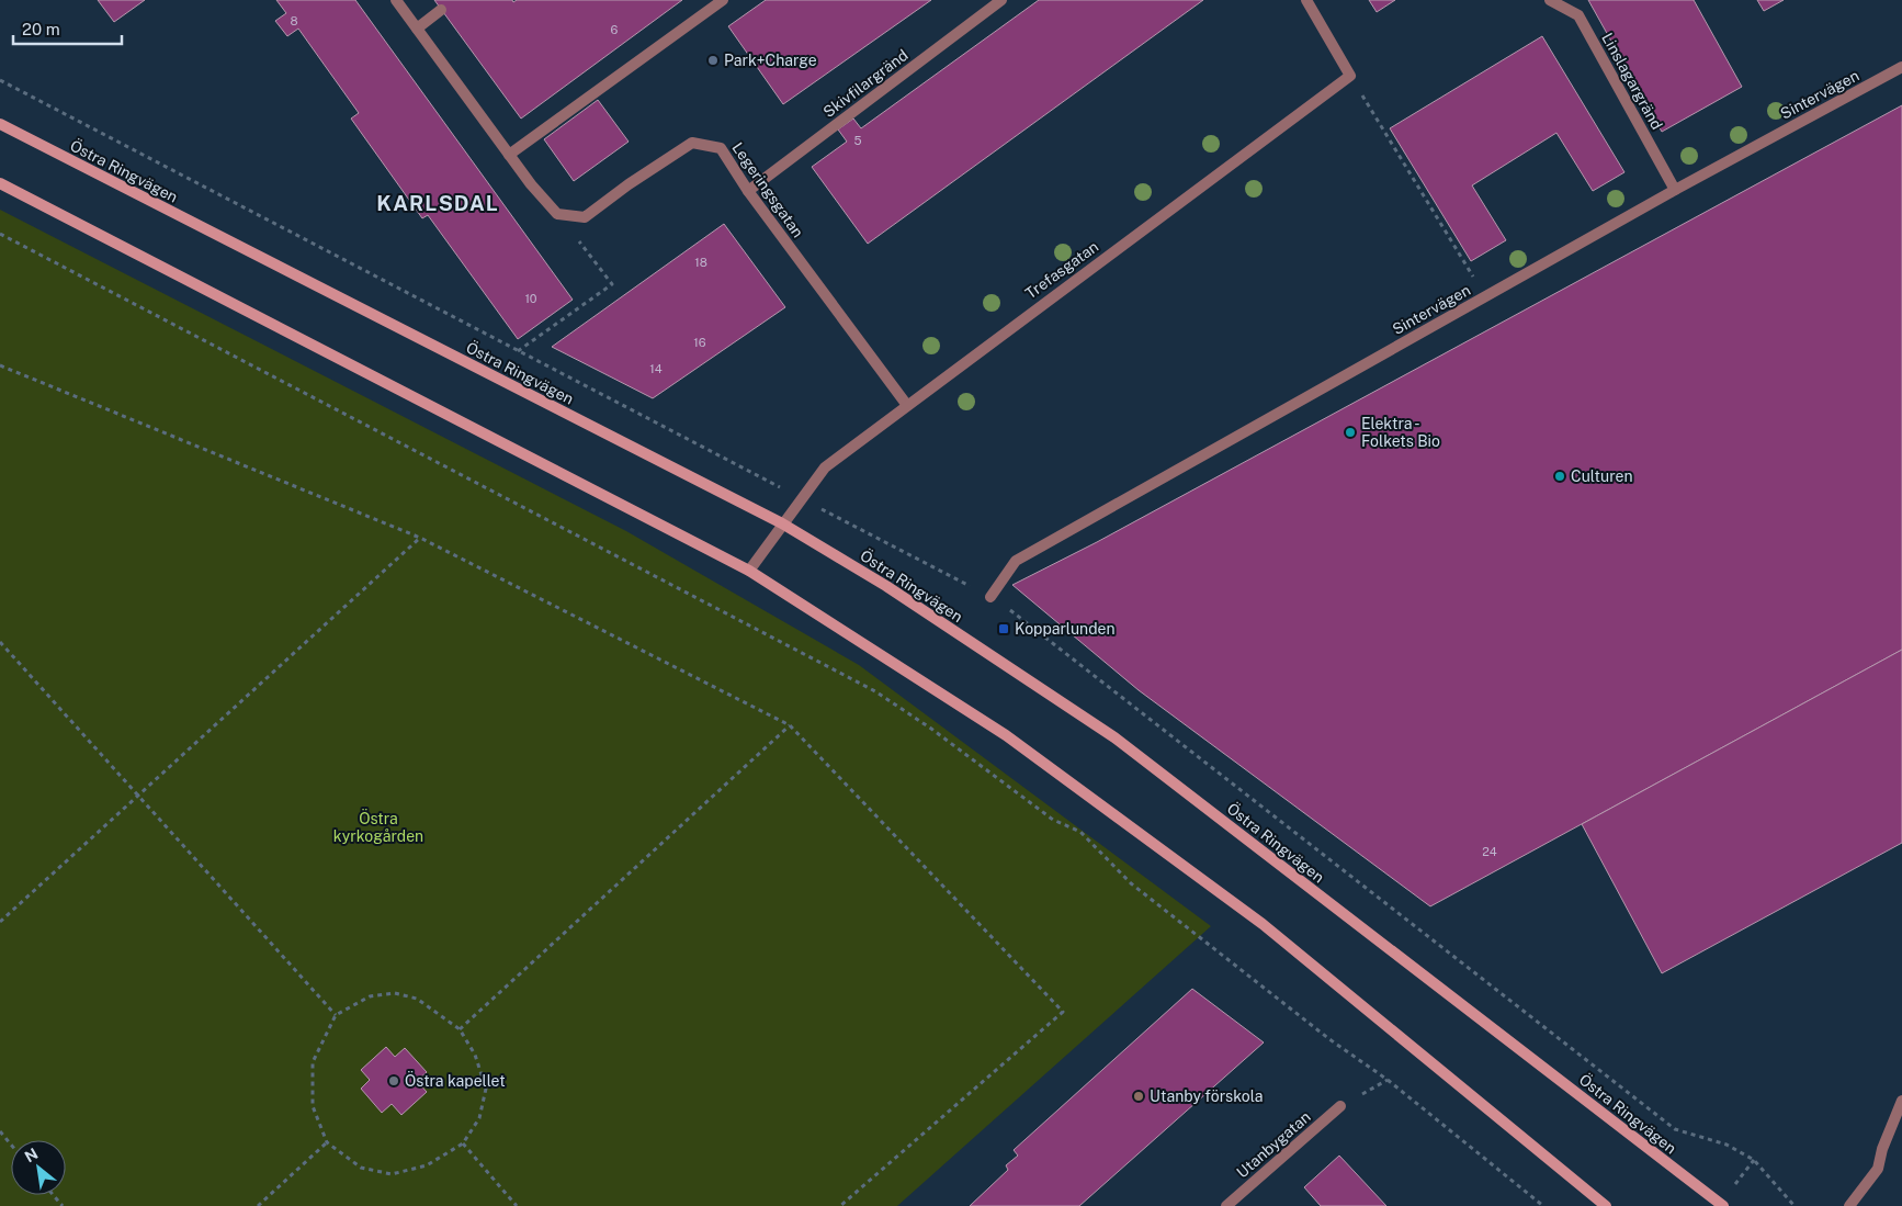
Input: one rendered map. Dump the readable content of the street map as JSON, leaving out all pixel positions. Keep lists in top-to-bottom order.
{
  "streets": {
    "main road": ["Östra Ringvägen"],
    "street": [
      "Linslagargränd",
      "Skivfilargränd",
      "Sintervägen",
      "Legeringsgatan",
      "Trefasgatan",
      "Utanbygatan"
    ]
  },
  "crossings": [
    ["Linslagargränd", "Sintervägen"],
    ["Skivfilargränd", "Legeringsgatan"],
    ["Östra Ringvägen", "Trefasgatan"],
    ["Legeringsgatan", "Trefasgatan"]
  ],
  "districts": ["KARLSDAL"],
  "parks": ["Östra kyrkogården"],
  "places": {
    "other": [
      "Park+Charge",
      "Elektra - Folkets Bio",
      "Culturen",
      "Östra kapellet",
      "Utanby förskola"
    ],
    "transit": ["Kopparlunden"]
  },
  "house_numbers": [
    "8",
    "6",
    "5",
    "18",
    "10",
    "16",
    "14",
    "24"
  ],
  "scale_bar": "20 m",
  "north": "top left"
}
